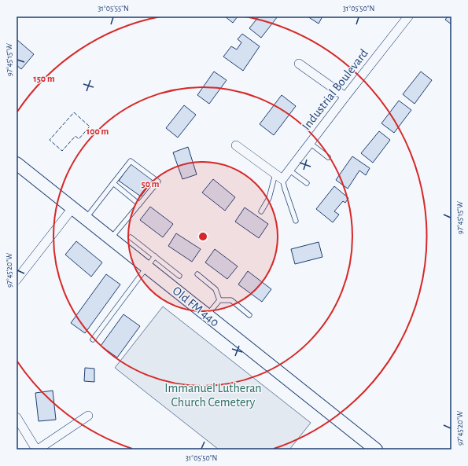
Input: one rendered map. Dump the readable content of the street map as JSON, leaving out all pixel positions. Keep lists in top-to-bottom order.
{
  "streets": {
    "street": ["Industrial Boulevard", "Old FM 440"]
  },
  "parks": ["Immanuel Lutheran Church Cemetery"],
  "coordinates": [
    "31°05'55\"N",
    "31°05'50\"N",
    "97°45'15\"W",
    "97°45'20\"W"
  ],
  "rings": ["150 m", "100 m", "50 m"]
}
